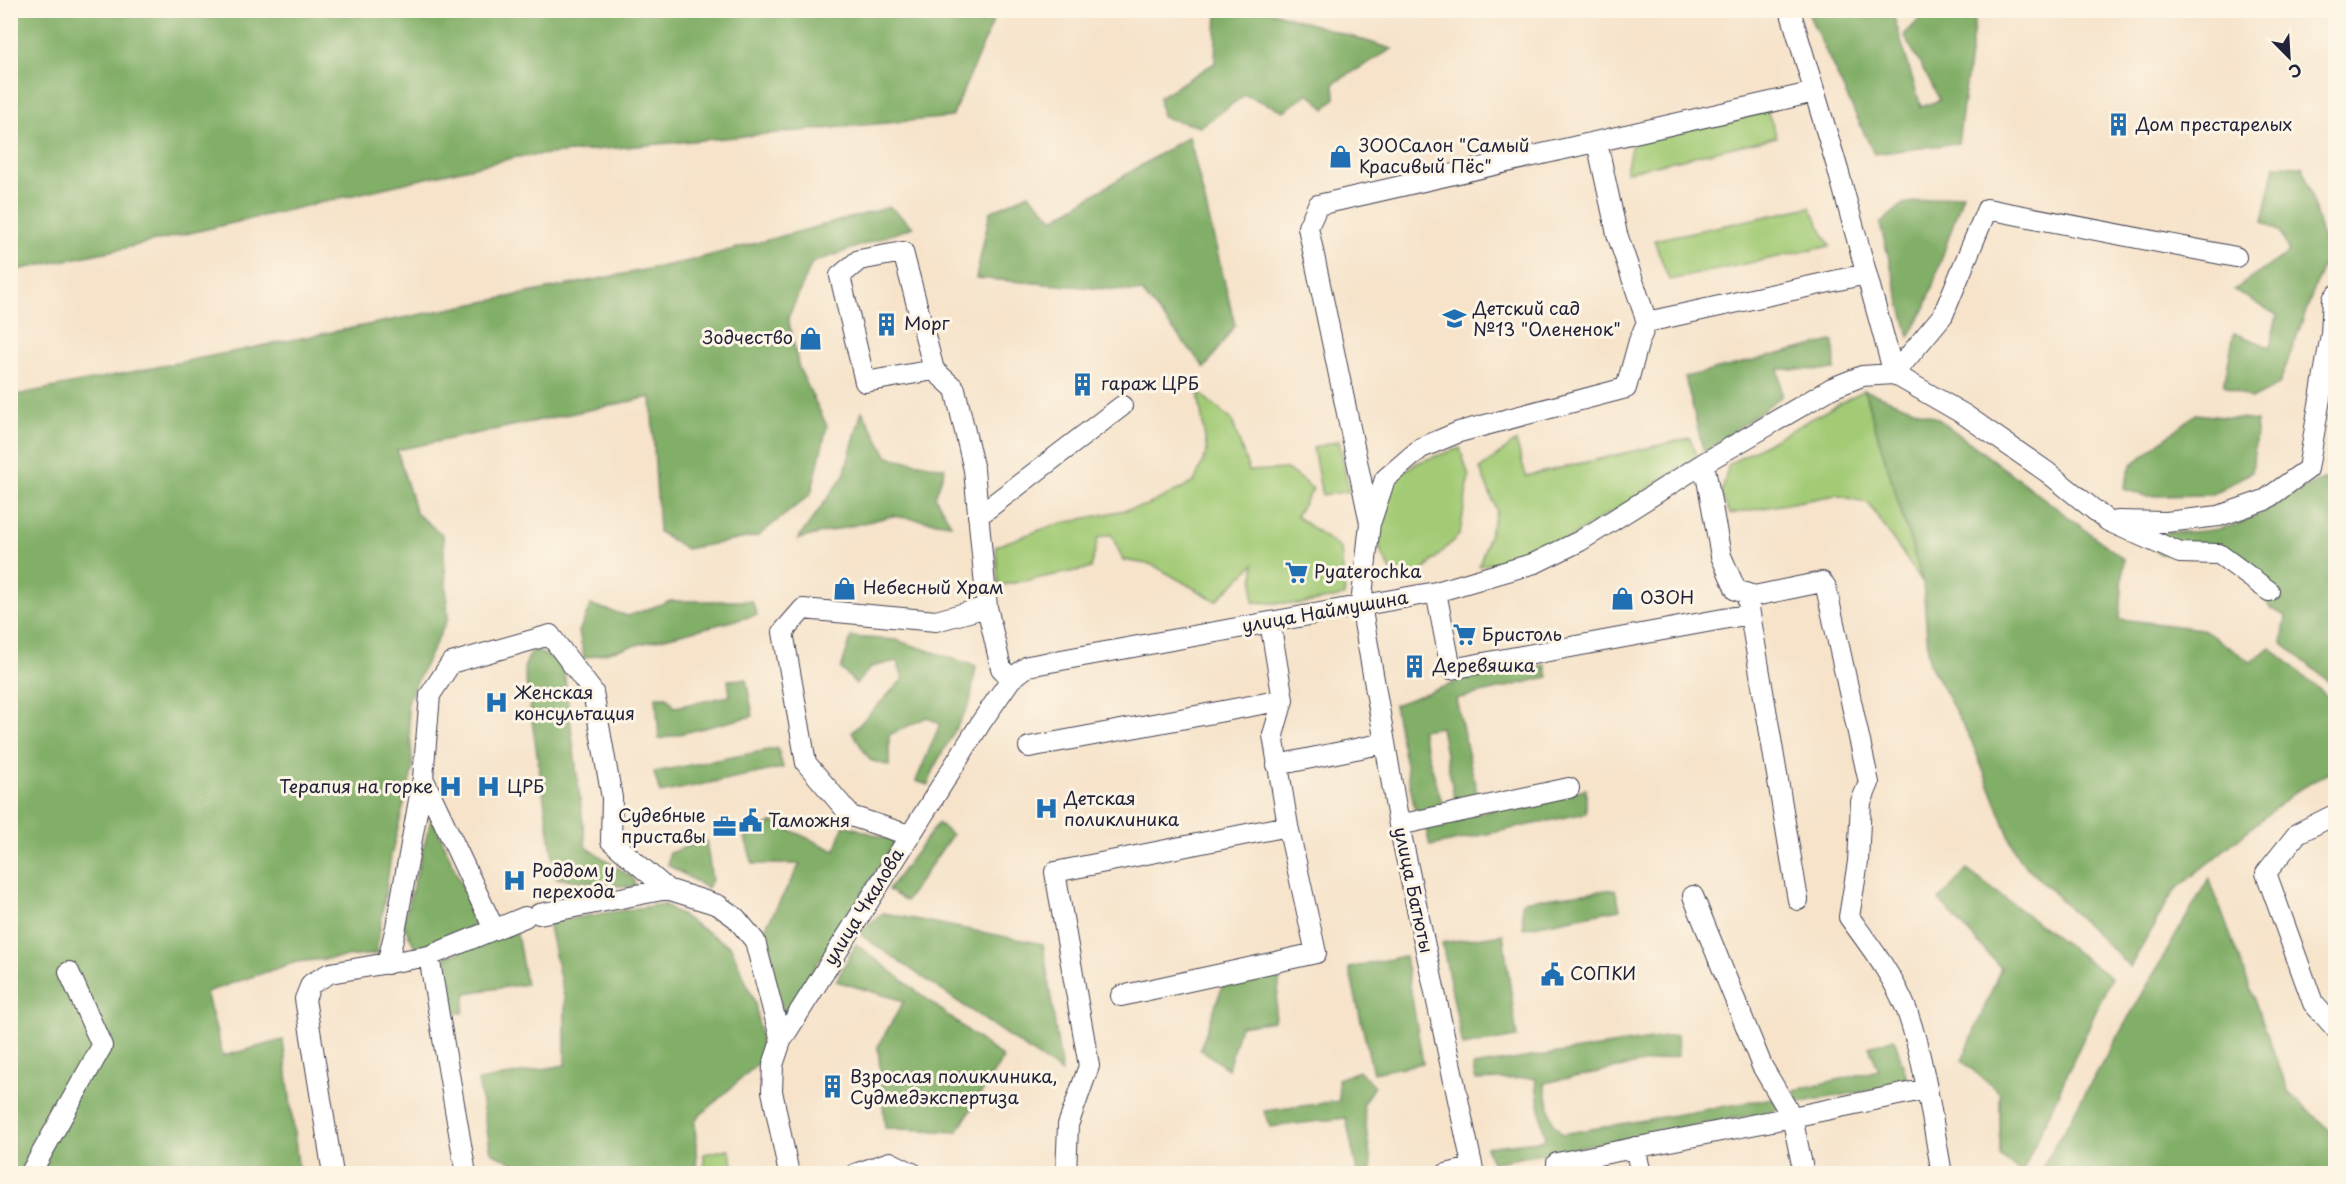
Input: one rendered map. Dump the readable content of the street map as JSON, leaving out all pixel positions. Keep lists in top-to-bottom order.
{
  "streets": {
    "street": ["улица Наймушина", "улица Батюты", "улица Чкалова"]
  },
  "crossings": [
    ["улица Наймушина", "улица Батюты"],
    ["улица Наймушина", "улица Чкалова"]
  ],
  "places": {
    "building": [
      "Дом престарелых",
      "Морг",
      "гараж ЦРБ",
      "Деревяшка",
      "Взрослая поликлиника, Судмедэкспертиза"
    ],
    "shop": [
      "ЗООСалон \"Самый Красивый Пёс\"",
      "Зодчество",
      "Небесный Храм",
      "ОЗОН"
    ],
    "school or university": ["Детский сад №13 \"Олененок\""],
    "supermarket": ["Pyaterochka", "Бристоль"],
    "hospital": [
      "Женская консультация",
      "Терапия на горке",
      "ЦРБ",
      "Детская поликлиника",
      "Роддом у перехода"
    ],
    "public building": ["Таможня", "СОПКИ"],
    "office": ["Судебные приставы"]
  },
  "north": "bottom right"
}
